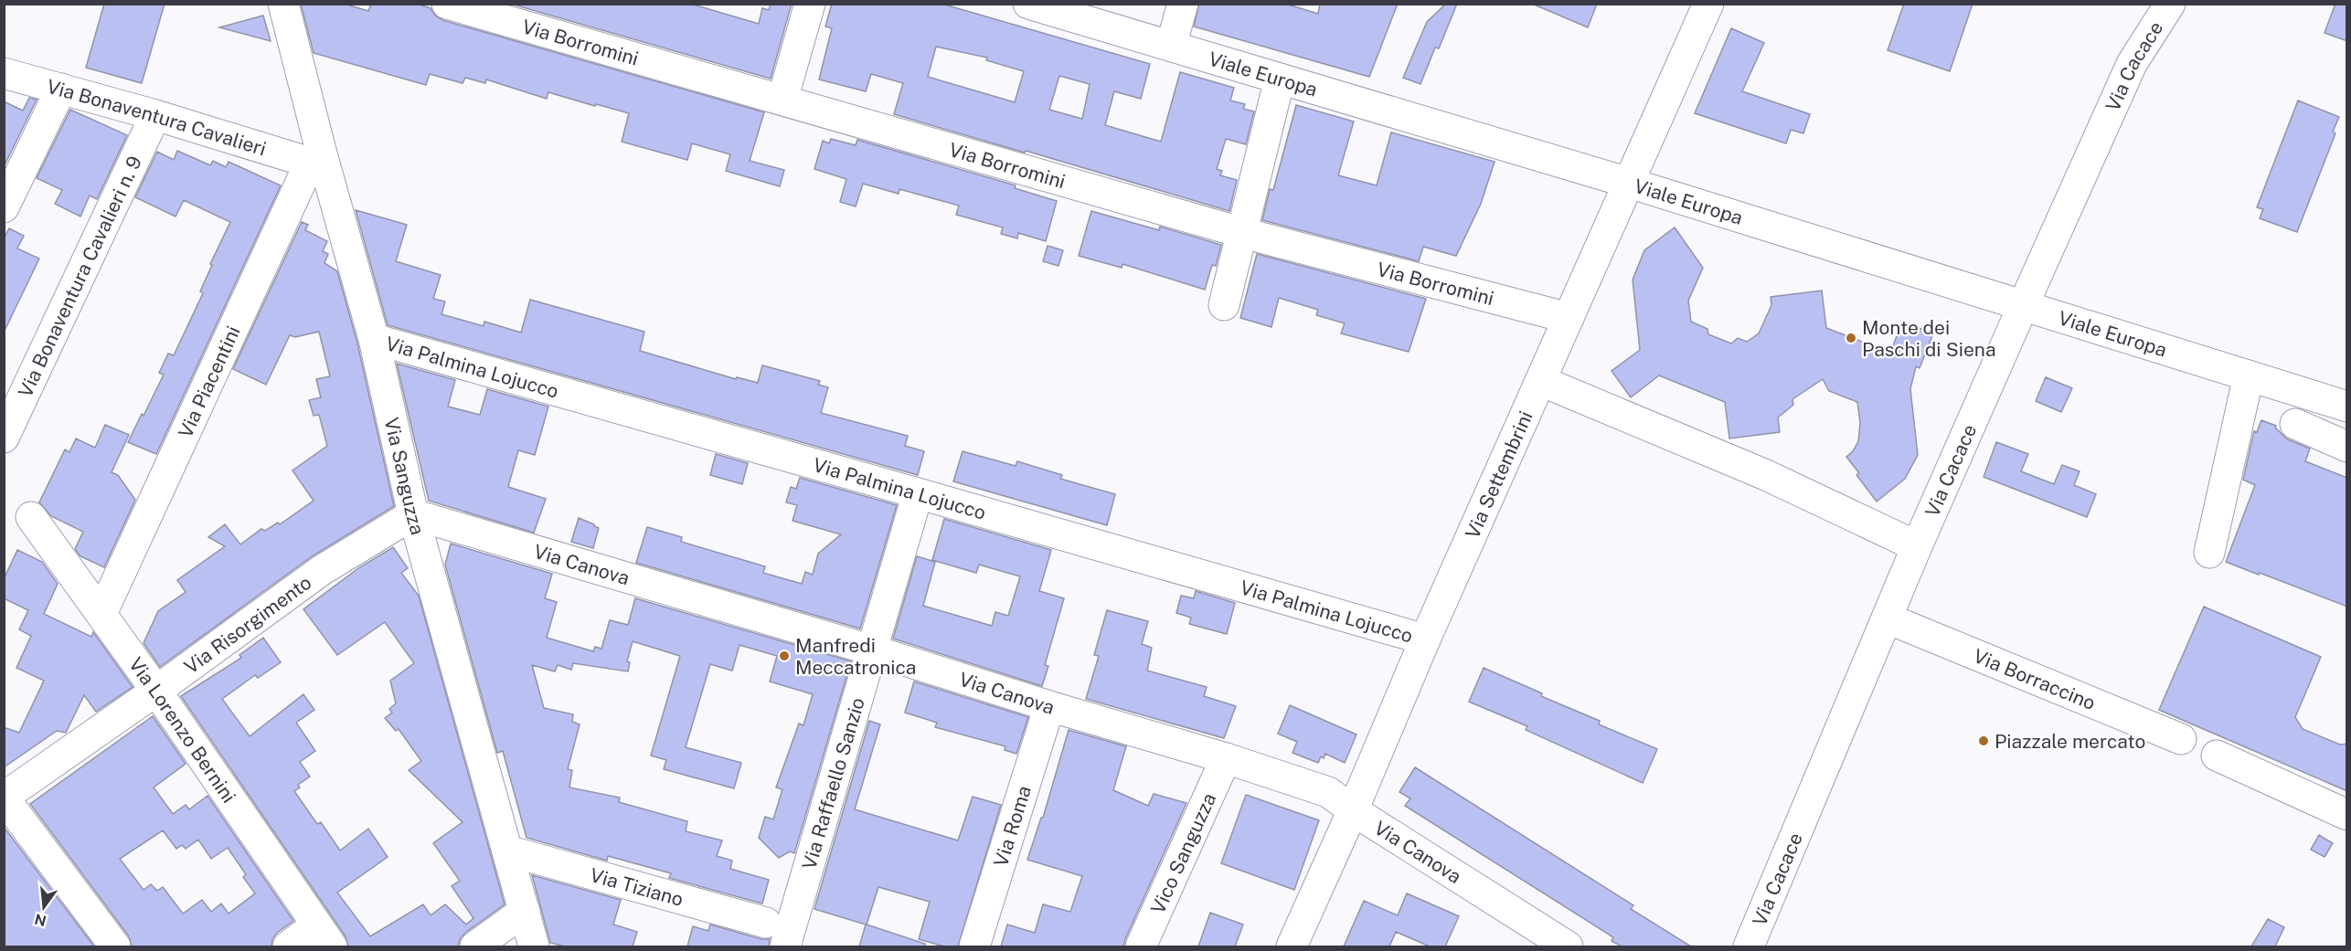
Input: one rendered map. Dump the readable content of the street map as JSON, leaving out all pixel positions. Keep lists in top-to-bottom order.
{
  "streets": {
    "street": [
      "Via Borromini",
      "Via Cacace",
      "Viale Europa",
      "Via Bonaventura Cavalieri",
      "Via Bonaventura Cavalieri n. 9",
      "Via Palmina Lojucco",
      "Via Piacentini",
      "Via Settembrini",
      "Via Sanguzza",
      "Via Canova",
      "Via Risorgimento",
      "Via Borraccino",
      "Via Lorenzo Bernini",
      "Via Raffaello Sanzio",
      "Via Roma",
      "Vico Sanguzza",
      "Via Tiziano"
    ]
  },
  "crossings": [
    ["Via Borromini", "Via Settembrini"],
    ["Via Cacace", "Viale Europa"],
    ["Via Cacace", "Via Borraccino"],
    ["Viale Europa", "Via Settembrini"],
    ["Via Bonaventura Cavalieri", "Via Bonaventura Cavalieri n. 9"],
    ["Via Bonaventura Cavalieri", "Via Piacentini"],
    ["Via Bonaventura Cavalieri", "Via Sanguzza"],
    ["Via Palmina Lojucco", "Via Settembrini"],
    ["Via Palmina Lojucco", "Via Sanguzza"],
    ["Via Palmina Lojucco", "Via Raffaello Sanzio"],
    ["Via Piacentini", "Via Sanguzza"],
    ["Via Piacentini", "Via Lorenzo Bernini"],
    ["Via Settembrini", "Via Canova"],
    ["Via Sanguzza", "Via Canova"],
    ["Via Sanguzza", "Via Risorgimento"],
    ["Via Sanguzza", "Via Tiziano"],
    ["Via Canova", "Via Risorgimento"],
    ["Via Canova", "Via Raffaello Sanzio"],
    ["Via Canova", "Via Roma"],
    ["Via Canova", "Vico Sanguzza"],
    ["Via Risorgimento", "Via Lorenzo Bernini"]
  ],
  "places": ["Monte dei Paschi di Siena", "Manfredi Meccatronica", "Piazzale mercato"],
  "north": "bottom"
}
